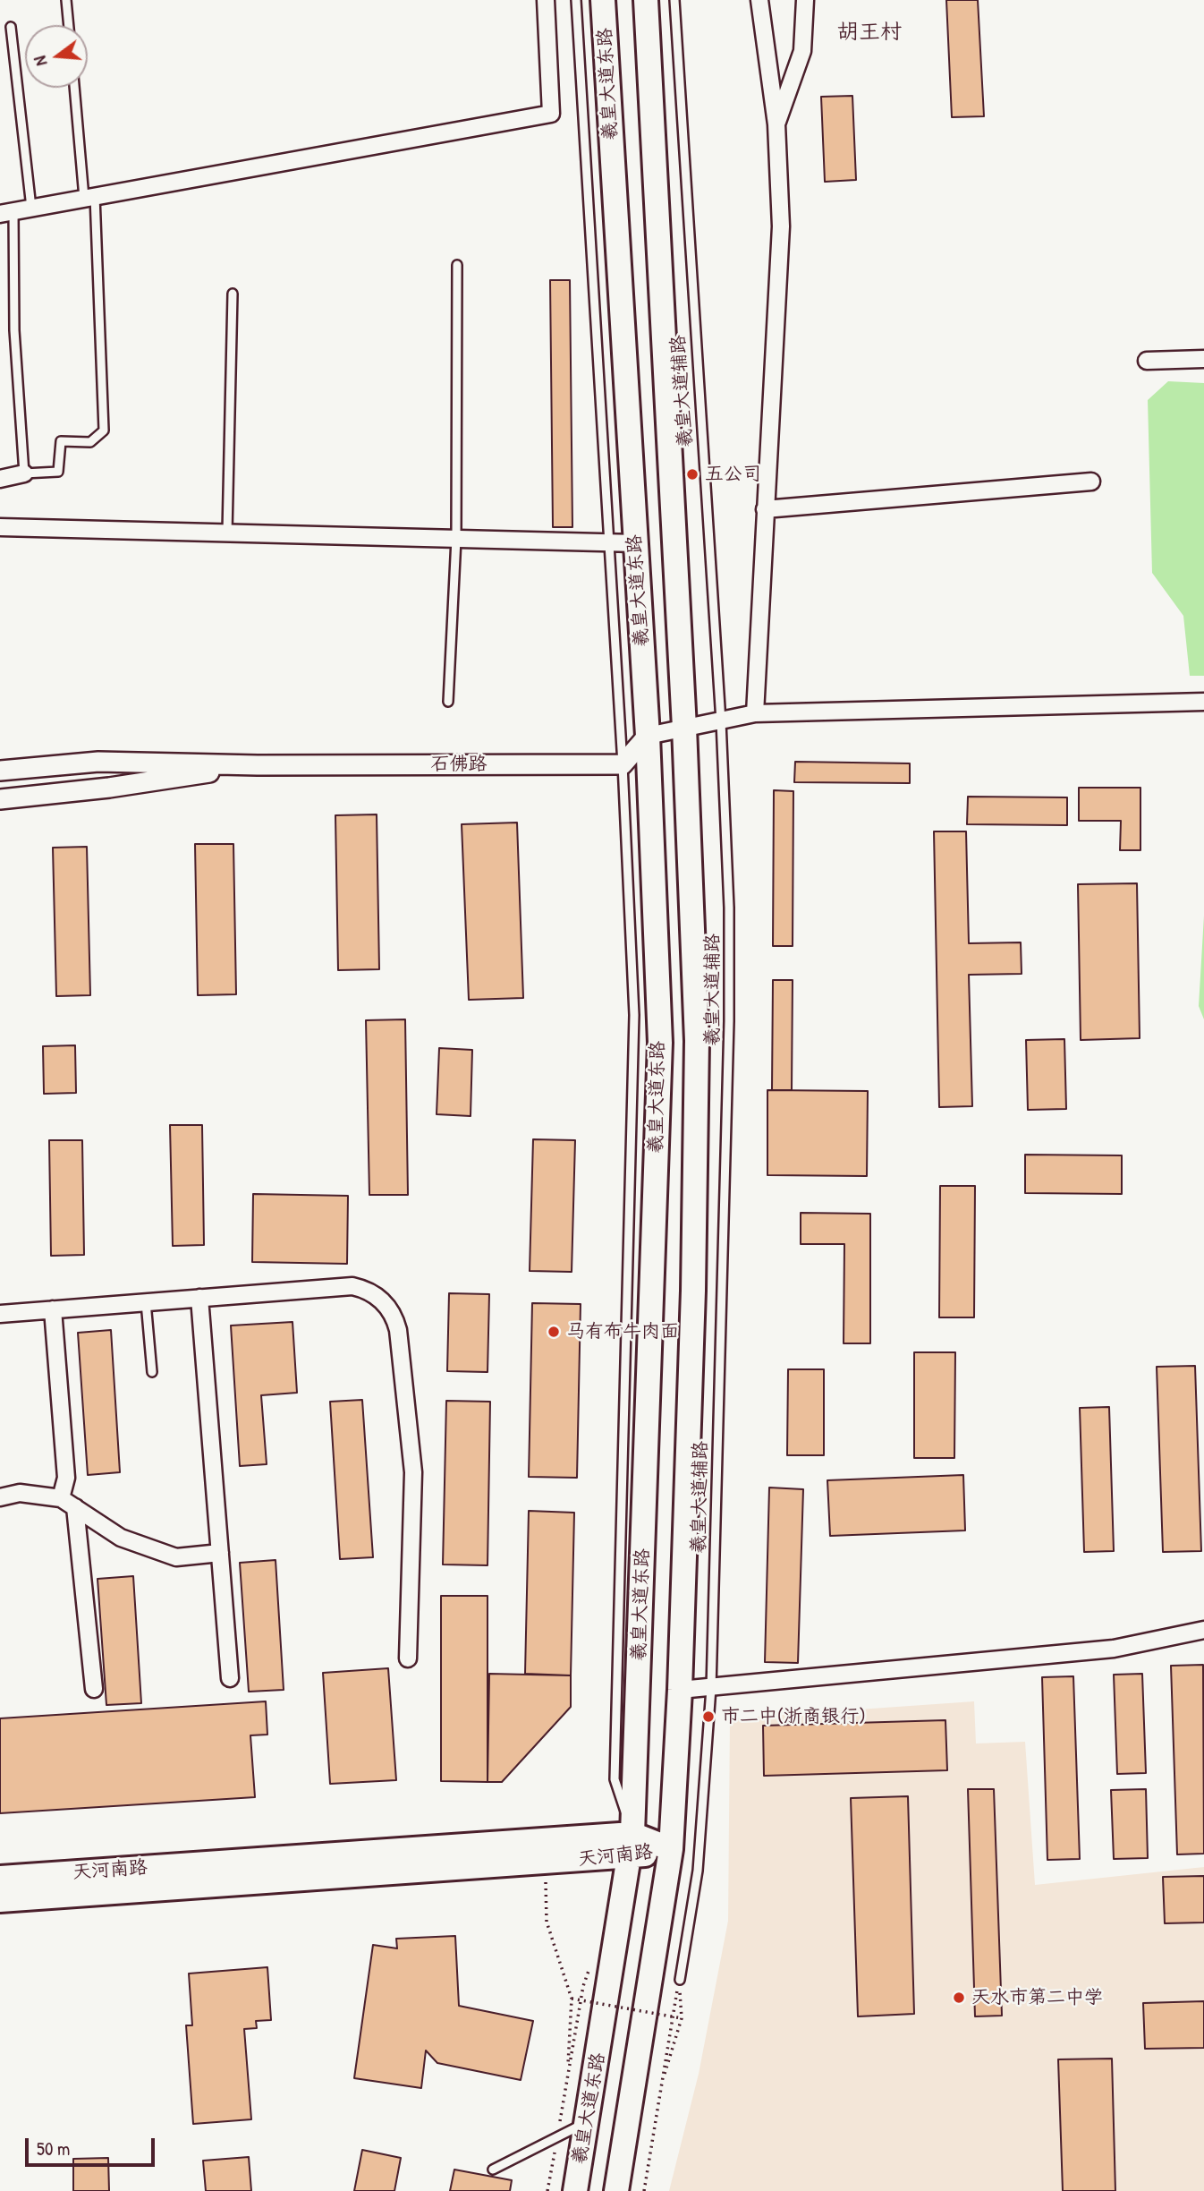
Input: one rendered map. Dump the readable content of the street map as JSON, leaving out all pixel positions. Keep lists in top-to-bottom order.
{
  "streets": {
    "main road": ["羲皇大道东路", "天河南路"],
    "street": ["石佛路"],
    "lane": ["羲皇大道辅路"]
  },
  "crossings": [
    ["羲皇大道东路", "天河南路"]
  ],
  "districts": ["胡王村"],
  "places": [
    "五公司",
    "马有布牛肉面",
    "市二中(浙商银行)",
    "天水市第二中学"
  ],
  "scale_bar": "50 m",
  "north": "left"
}
